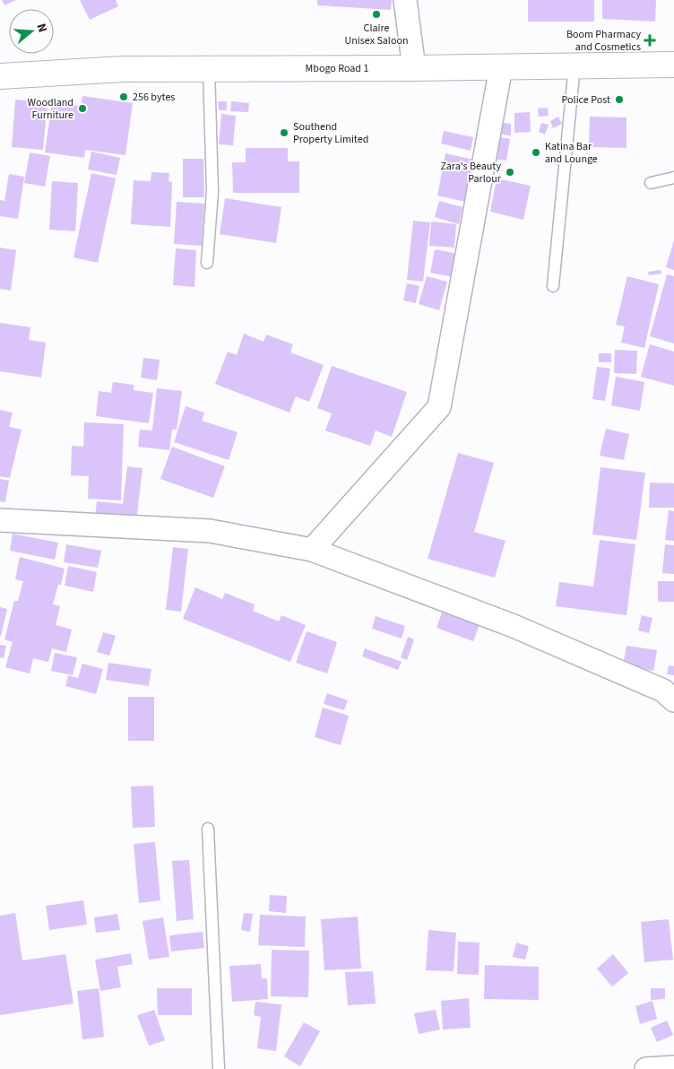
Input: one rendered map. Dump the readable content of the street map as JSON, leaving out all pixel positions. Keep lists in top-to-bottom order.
{
  "streets": {
    "main road": ["Mbogo Road 1"]
  },
  "places": {
    "other": [
      "Claire Unisex Saloon",
      "256 bytes",
      "Police Post",
      "Woodland Furniture",
      "Southend Property Limited",
      "Katina Bar and Lounge",
      "Zara's Beauty Parlour"
    ],
    "health": ["Boom Pharmacy and Cosmetics"]
  },
  "north": "right"
}
